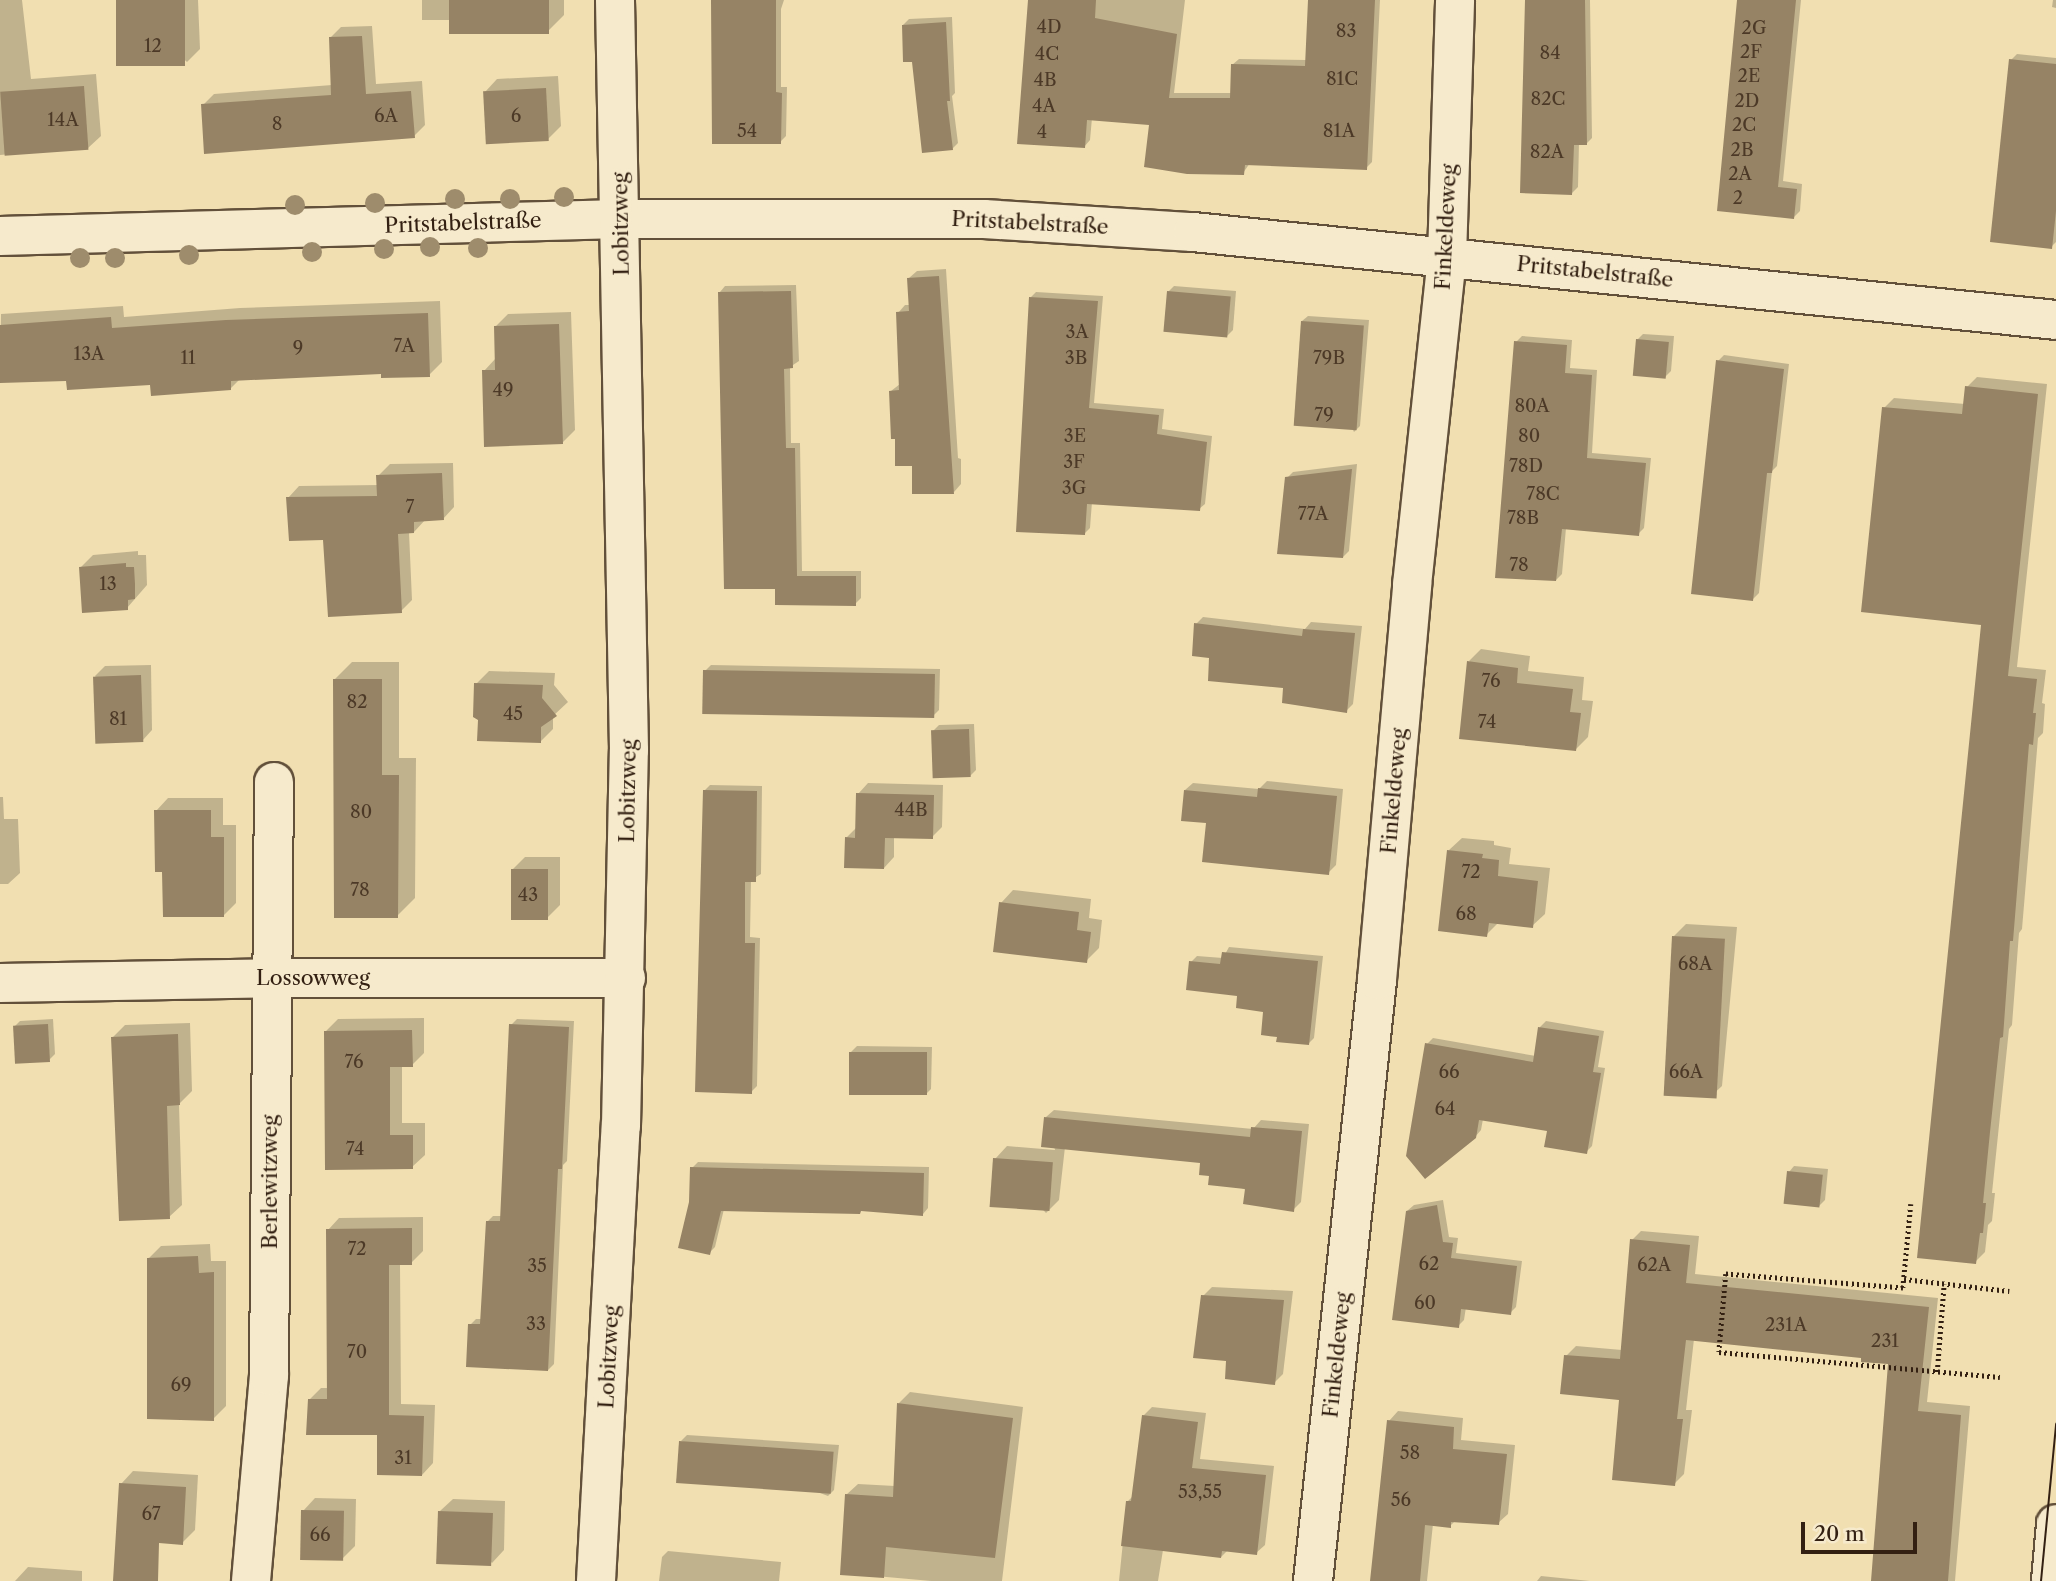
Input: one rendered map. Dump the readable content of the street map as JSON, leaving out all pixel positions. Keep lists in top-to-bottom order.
{
  "streets": {
    "street": [
      "Pritstabelstraße",
      "Lobitzweg",
      "Finkeldeweg",
      "Lossowweg",
      "Berlewitzweg"
    ]
  },
  "crossings": [
    ["Pritstabelstraße", "Lobitzweg"],
    ["Pritstabelstraße", "Finkeldeweg"],
    ["Lobitzweg", "Lossowweg"],
    ["Lossowweg", "Berlewitzweg"]
  ],
  "house_numbers": [
    "4D",
    "2G",
    "83",
    "12",
    "2F",
    "84",
    "4C",
    "2E",
    "81C",
    "4B",
    "82C",
    "2D",
    "4A",
    "6A",
    "6",
    "14A",
    "8",
    "2C",
    "54",
    "81A",
    "4",
    "2B",
    "82A",
    "2A",
    "2",
    "3A",
    "7A",
    "9",
    "13A",
    "11",
    "3B",
    "79B",
    "49",
    "80A",
    "79",
    "3E",
    "80",
    "3F",
    "78D",
    "3G",
    "78C",
    "7",
    "77A",
    "78B",
    "78",
    "13",
    "76",
    "82",
    "45",
    "81",
    "74",
    "44B",
    "80",
    "72",
    "78",
    "43",
    "68",
    "68A",
    "76",
    "66",
    "66A",
    "64",
    "74",
    "72",
    "62",
    "62A",
    "35",
    "60",
    "33",
    "231A",
    "231",
    "70",
    "69",
    "58",
    "31",
    "53,55",
    "56",
    "67",
    "66"
  ],
  "scale_bar": "20 m"
}
